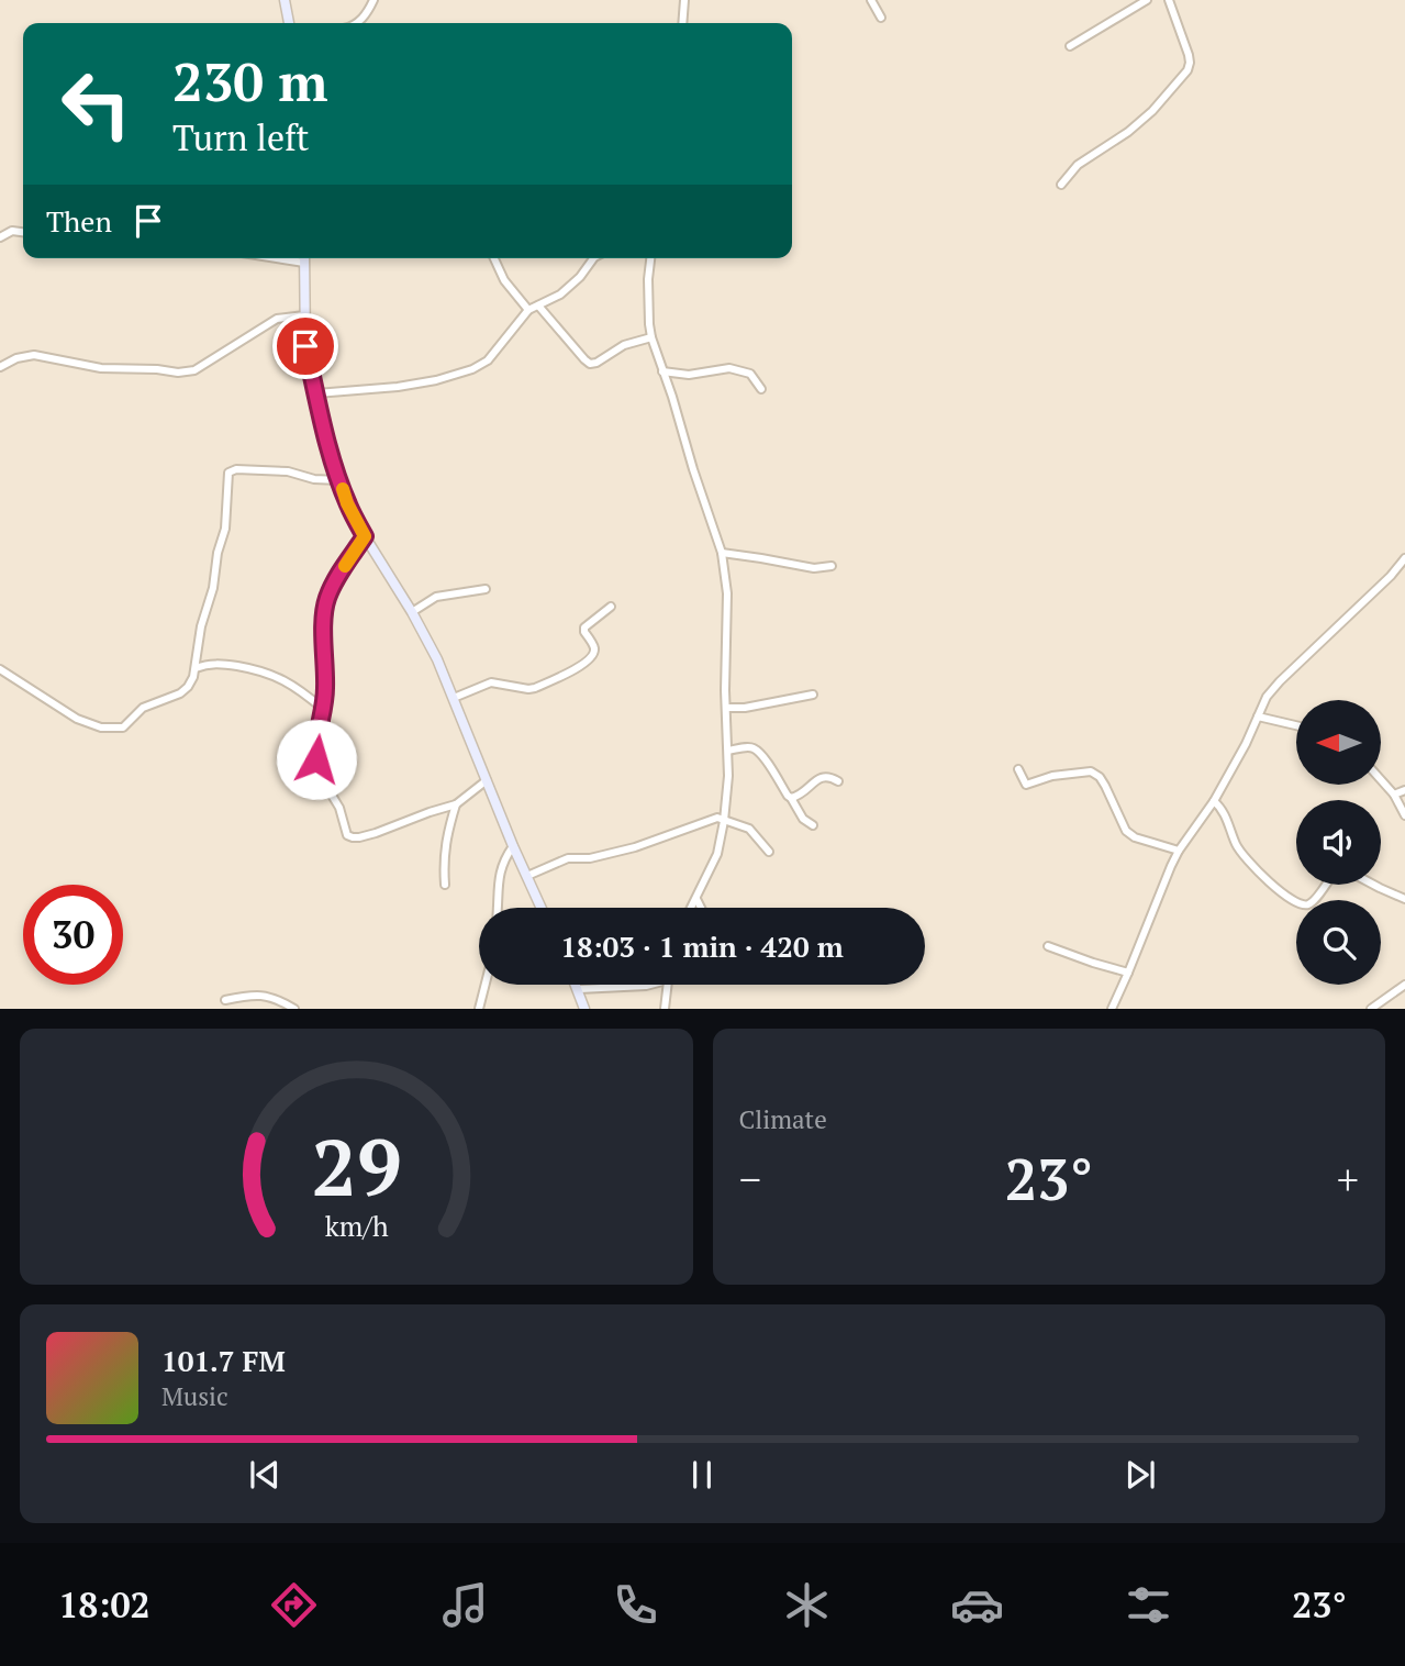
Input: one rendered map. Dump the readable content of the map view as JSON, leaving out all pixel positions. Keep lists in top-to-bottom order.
{
  "north": "left",
  "page": {
    "turn": ["230 m", "Turn left"],
    "then": "Then",
    "limit": "30",
    "trip": "18:03 · 1 min · 420 m",
    "tile": "Climate",
    "heat": ["−", "23°", "+"],
    "song": ["101.7 FM", "Music"],
    "tabs": ["18:02", "23°"],
    "gauge": ["29", "km/h"]
  }
}
